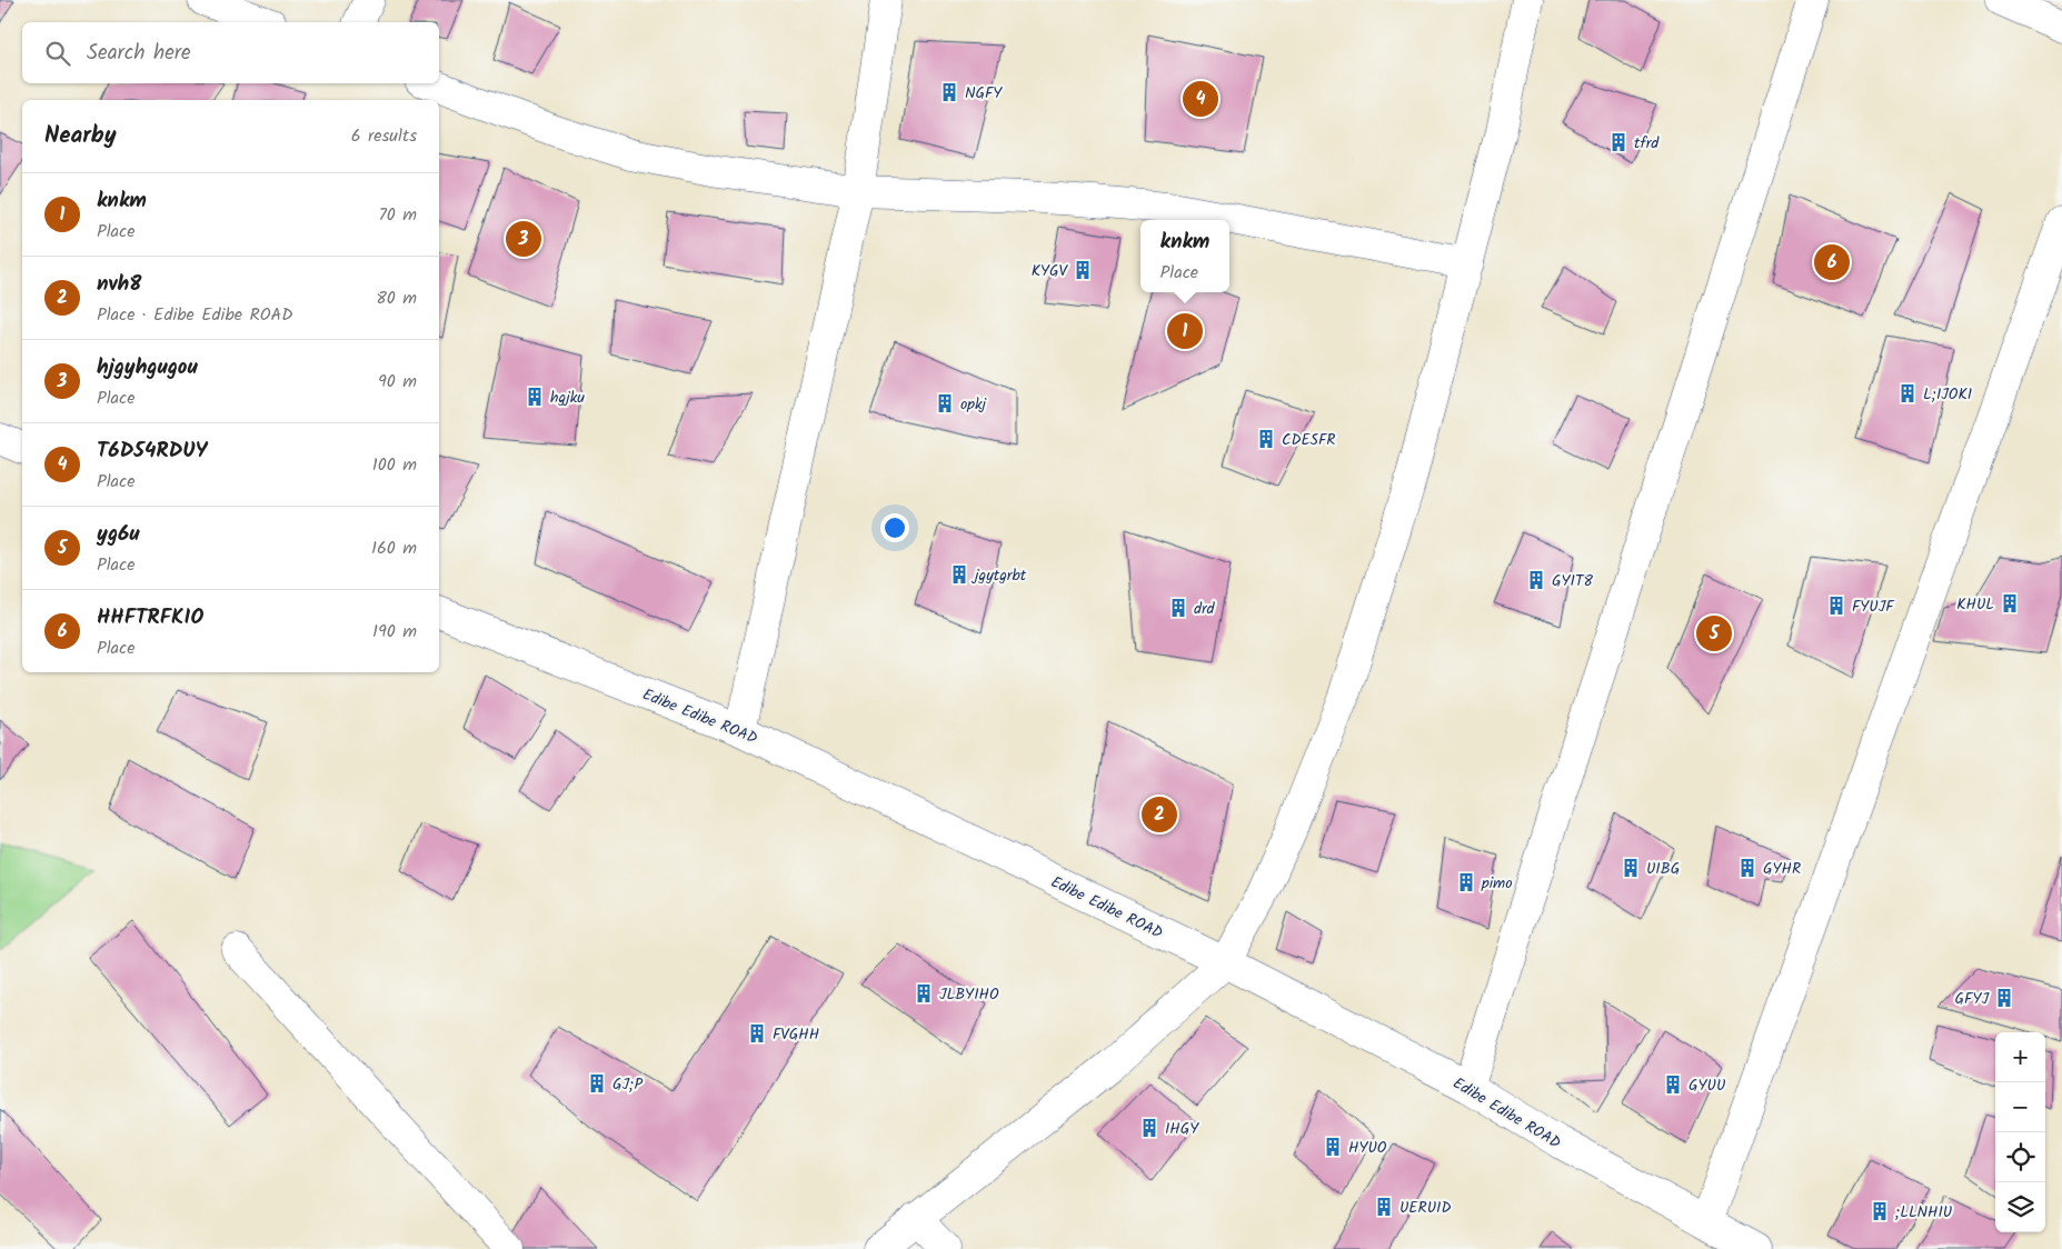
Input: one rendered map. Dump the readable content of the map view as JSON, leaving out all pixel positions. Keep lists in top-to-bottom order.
{
  "streets": {
    "street": ["Edibe Edibe ROAD"]
  },
  "places": {
    "building": [
      "NGFY",
      "tfrd",
      "KYGV",
      "L;IJOKI",
      "hgjku",
      "opkj",
      "CDESFR",
      "jgytgrbt",
      "GYIT8",
      "KHUL",
      "FYUJF",
      "drd",
      "UIBG",
      "GYHR",
      "pimo",
      "JLBYIHO",
      "GFYJ",
      "FVGHH",
      "GJ;P",
      "GYUU",
      "IHGY",
      "HYUO",
      "UERUID",
      ";LLNHIU"
    ]
  },
  "page": {
    "search": "Search here",
    "pins": [
      "4",
      "3",
      "6",
      "1",
      "5",
      "2"
    ],
    "heading": ["Nearby", "6 results"],
    "list": [
      {
        "mark": "1",
        "name": "knkm",
        "note": "Place",
        "value": "70 m"
      },
      {
        "mark": "2",
        "name": "nvh8",
        "note": "Place · Edibe Edibe ROAD",
        "value": "80 m"
      },
      {
        "mark": "3",
        "name": "hjgyhgugou",
        "note": "Place",
        "value": "90 m"
      },
      {
        "mark": "4",
        "name": "T6D54RDUY",
        "note": "Place",
        "value": "100 m"
      },
      {
        "mark": "5",
        "name": "yg6u",
        "note": "Place",
        "value": "160 m"
      },
      {
        "mark": "6",
        "name": "HHFTRFKIO",
        "note": "Place",
        "value": "190 m"
      }
    ],
    "popup": ["knkm", "Place"],
    "map_buttons": ["+", "−"]
  }
}
